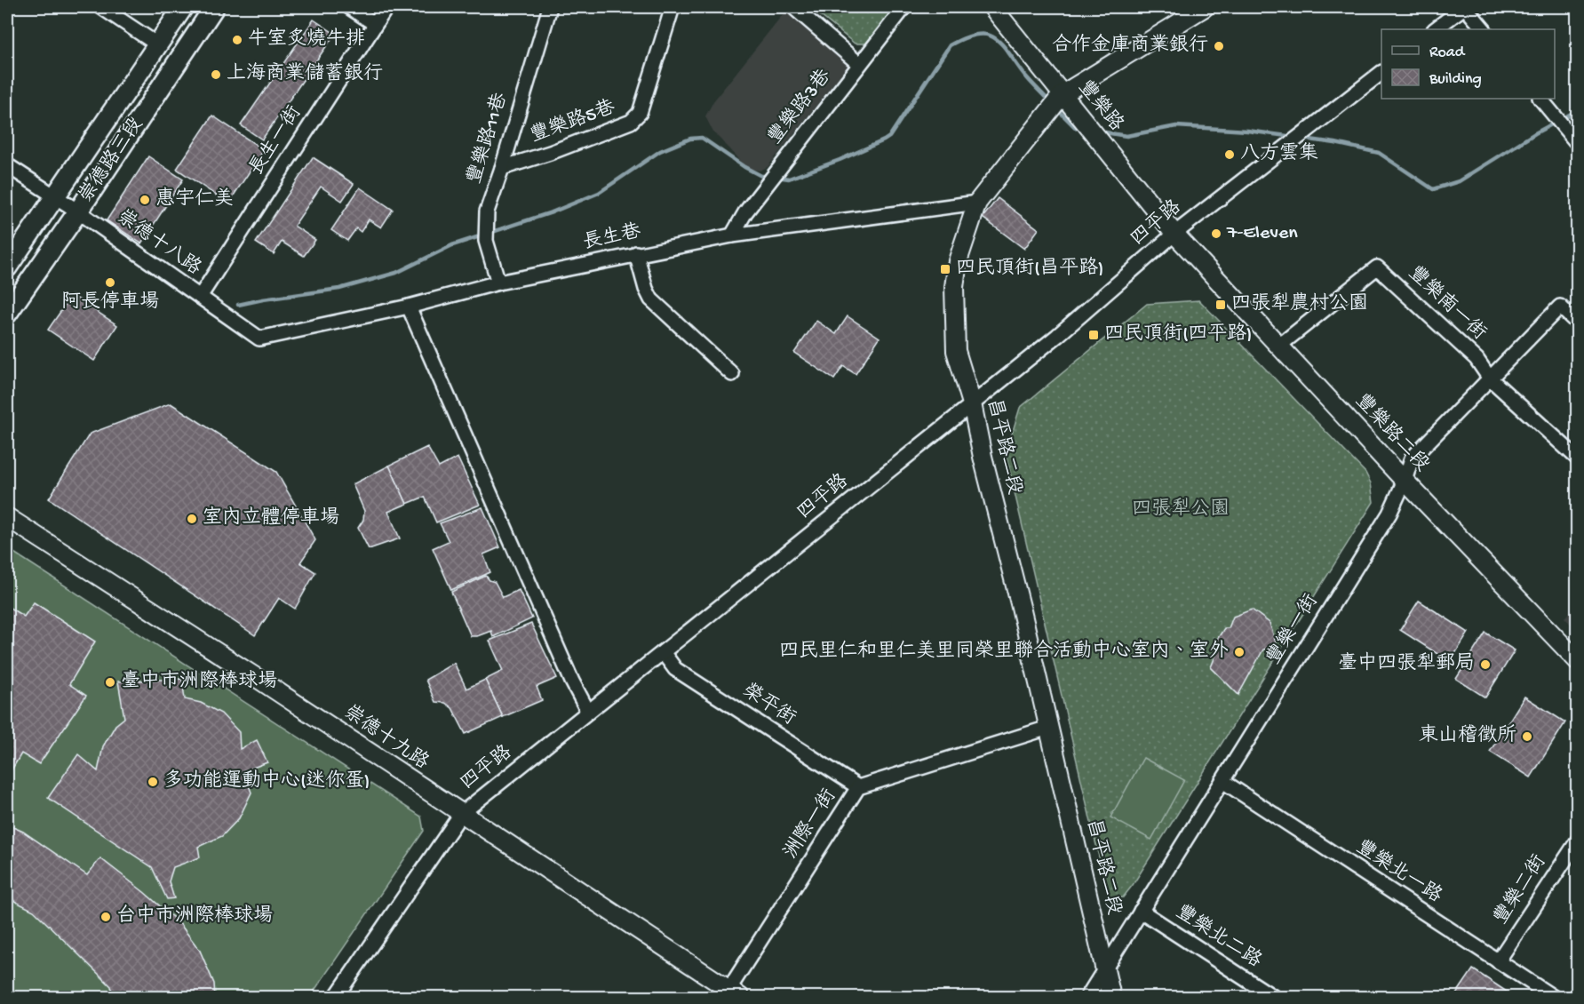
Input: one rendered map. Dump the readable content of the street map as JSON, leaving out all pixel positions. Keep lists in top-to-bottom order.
{
  "streets": {
    "main road": ["崇德路三段"],
    "street": [
      "豐樂路",
      "豐樂路3巷",
      "豐樂路5巷",
      "豐樂路11巷",
      "長生一街",
      "四平路",
      "長生巷",
      "崇德十八路",
      "豐樂南一街",
      "豐樂路二段",
      "昌平路二段",
      "豐樂一街",
      "榮平街",
      "崇德十九路",
      "洲際一街",
      "豐樂北一路",
      "豐樂二街",
      "豐樂北二路"
    ]
  },
  "crossings": [
    ["豐樂路", "四平路"],
    ["豐樂路", "豐樂路二段"],
    ["豐樂路", "昌平路二段"],
    ["豐樂路3巷", "長生巷"],
    ["豐樂路5巷", "豐樂路11巷"],
    ["豐樂路11巷", "長生巷"],
    ["長生一街", "崇德十八路"],
    ["崇德路三段", "崇德十八路"],
    ["四平路", "豐樂路二段"],
    ["四平路", "昌平路二段"],
    ["四平路", "榮平街"],
    ["四平路", "崇德十九路"],
    ["長生巷", "崇德十八路"],
    ["長生巷", "昌平路二段"],
    ["豐樂南一街", "豐樂路二段"],
    ["豐樂南一街", "豐樂一街"],
    ["豐樂路二段", "豐樂一街"],
    ["昌平路二段", "豐樂一街"],
    ["昌平路二段", "洲際一街"],
    ["豐樂一街", "豐樂北一路"],
    ["豐樂一街", "豐樂北二路"],
    ["榮平街", "洲際一街"],
    ["崇德十九路", "洲際一街"],
    ["豐樂北一路", "豐樂二街"]
  ],
  "parks": ["四張犁公園"],
  "places": {
    "other": [
      "牛室炙燒牛排",
      "合作金庫商業銀行",
      "上海商業儲蓄銀行",
      "八方雲集",
      "惠宇仁美",
      "7-Eleven",
      "阿長停車場",
      "室內立體停車場",
      "四民里仁和里仁美里同榮里聯合活動中心室內、室外",
      "臺中四張犁郵局",
      "臺中市洲際棒球場",
      "東山稽徵所",
      "多功能運動中心(迷你蛋)",
      "台中市洲際棒球場"
    ],
    "transit": ["四民頂街(昌平路)", "四張犁農村公園", "四民頂街(四平路)"]
  },
  "legend": ["Road", "Building"]
}
